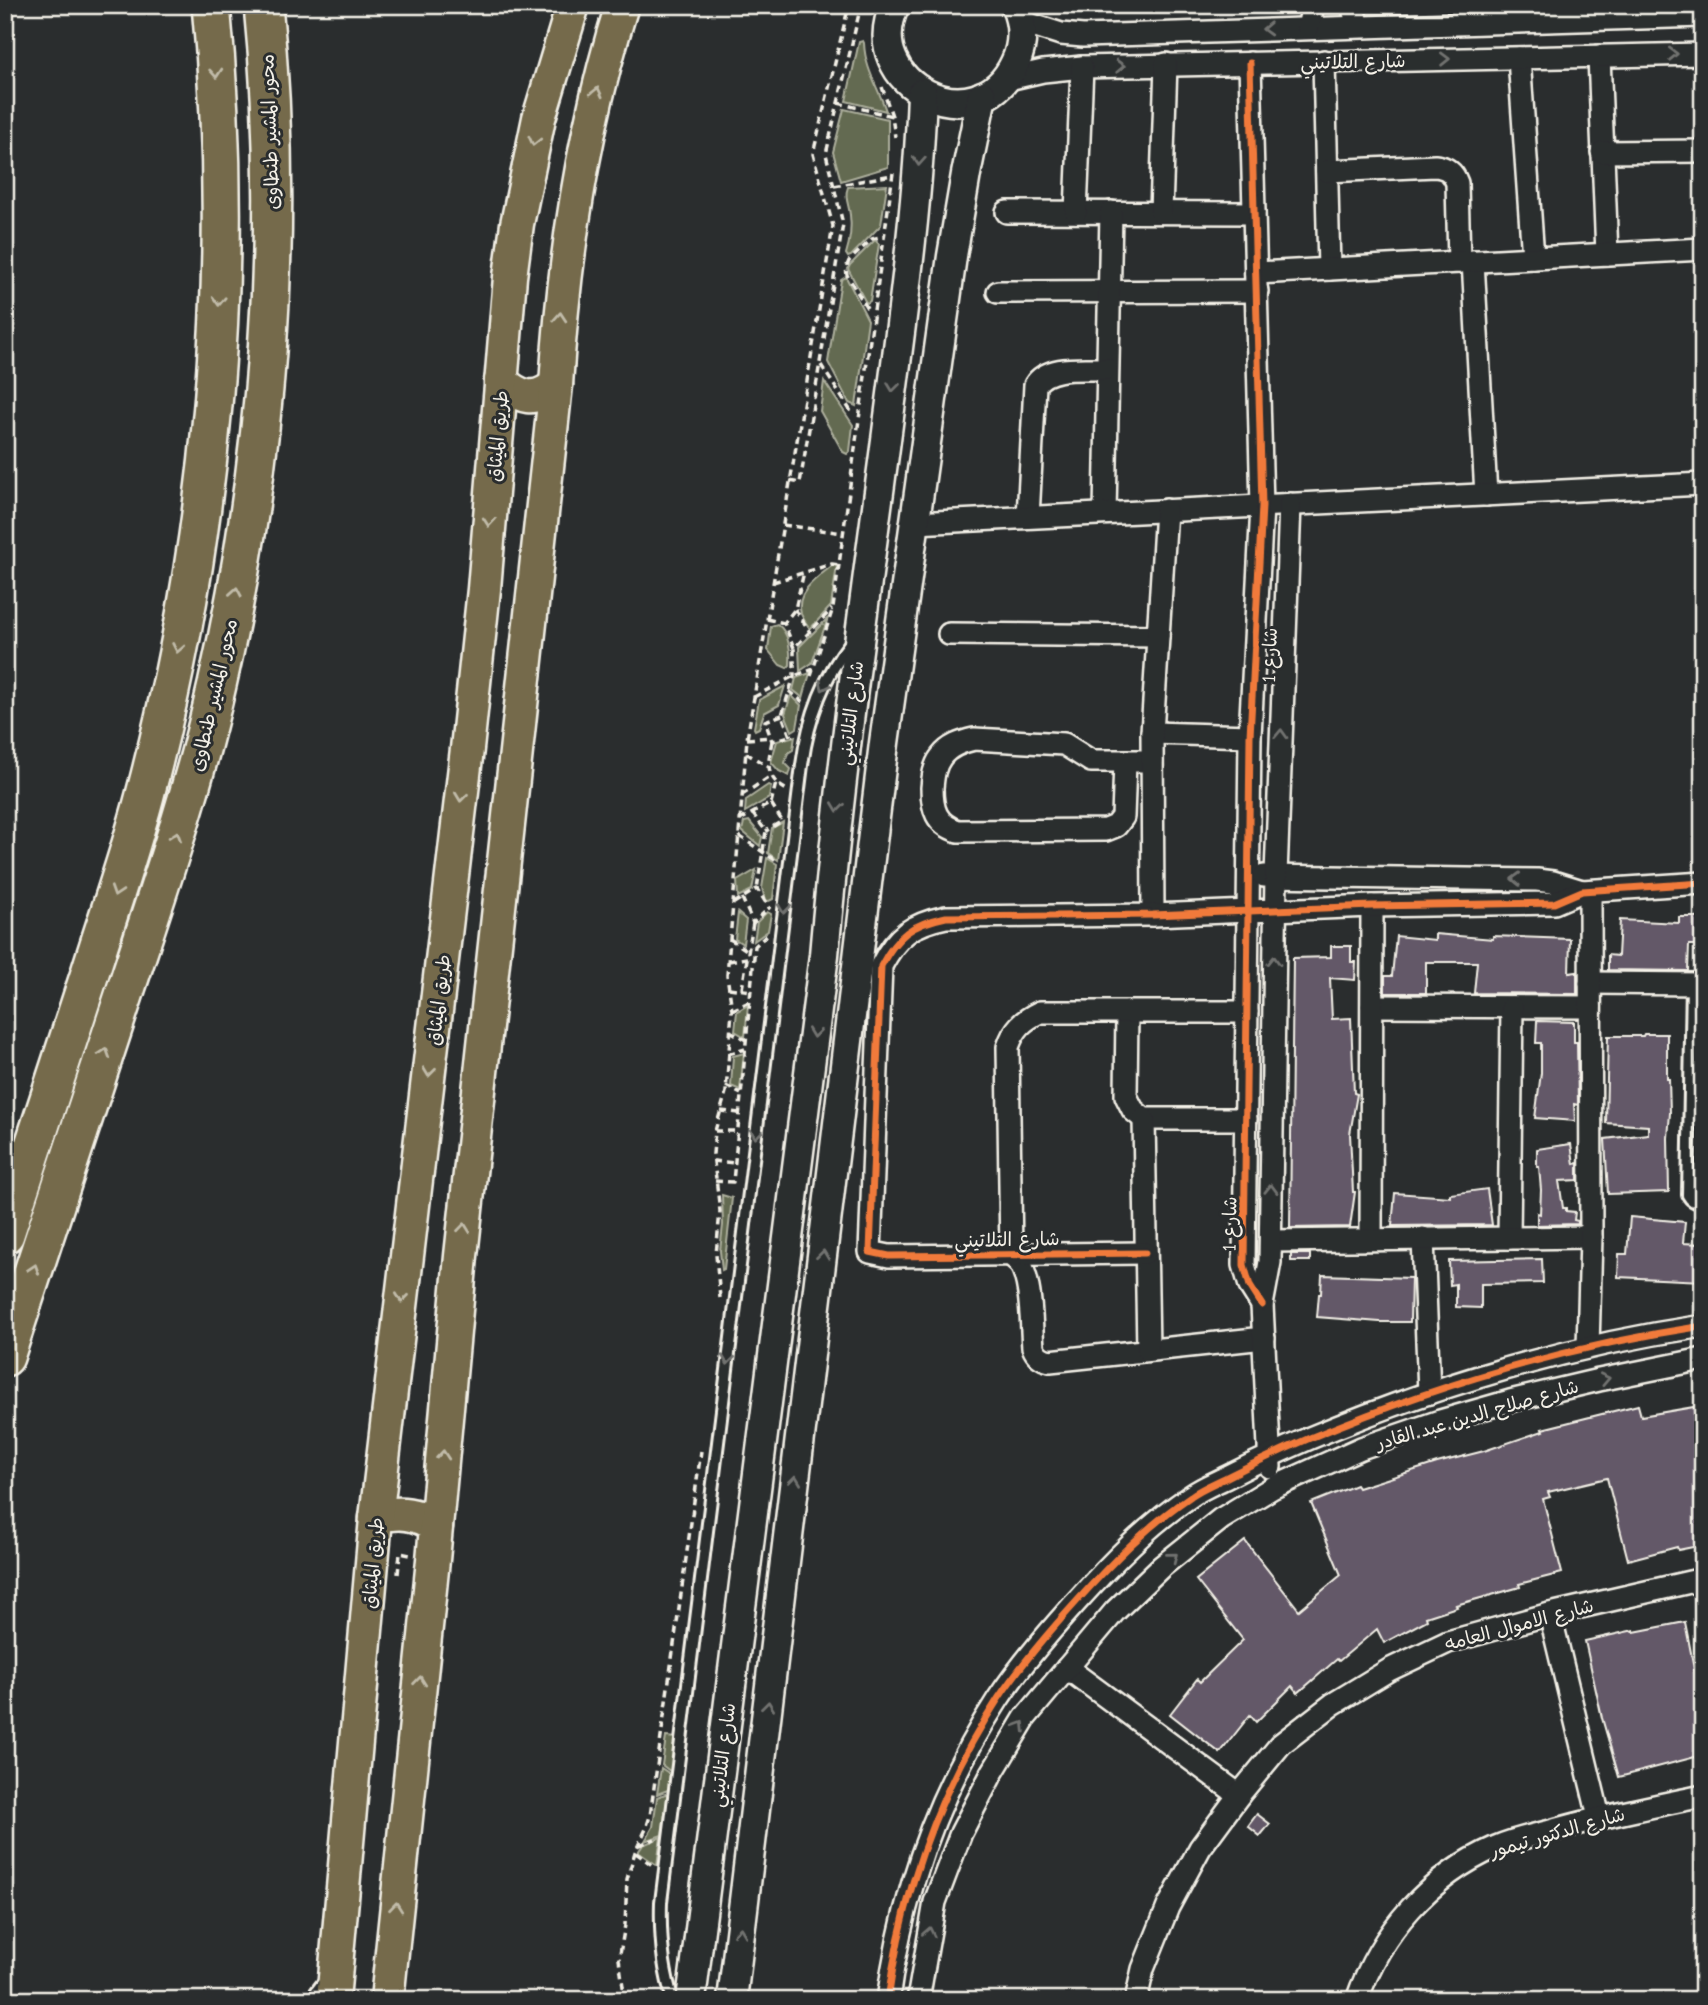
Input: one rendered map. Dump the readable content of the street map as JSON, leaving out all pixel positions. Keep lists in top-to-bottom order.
{
  "streets": {
    "highway": ["محور المشير طنطاوى"],
    "main road": ["شارع التلاتيني", "طريق الميثاق"],
    "street": [
      "شارع 1",
      "شارع صلاح الدين عبد القادر",
      "شارع الاموال العامه",
      "شارع الدكتور تيمور"
    ]
  },
  "crossings": [
    ["شارع التلاتيني", "شارع 1"],
    ["شارع 1", "شارع صلاح الدين عبد القادر"]
  ]
}
